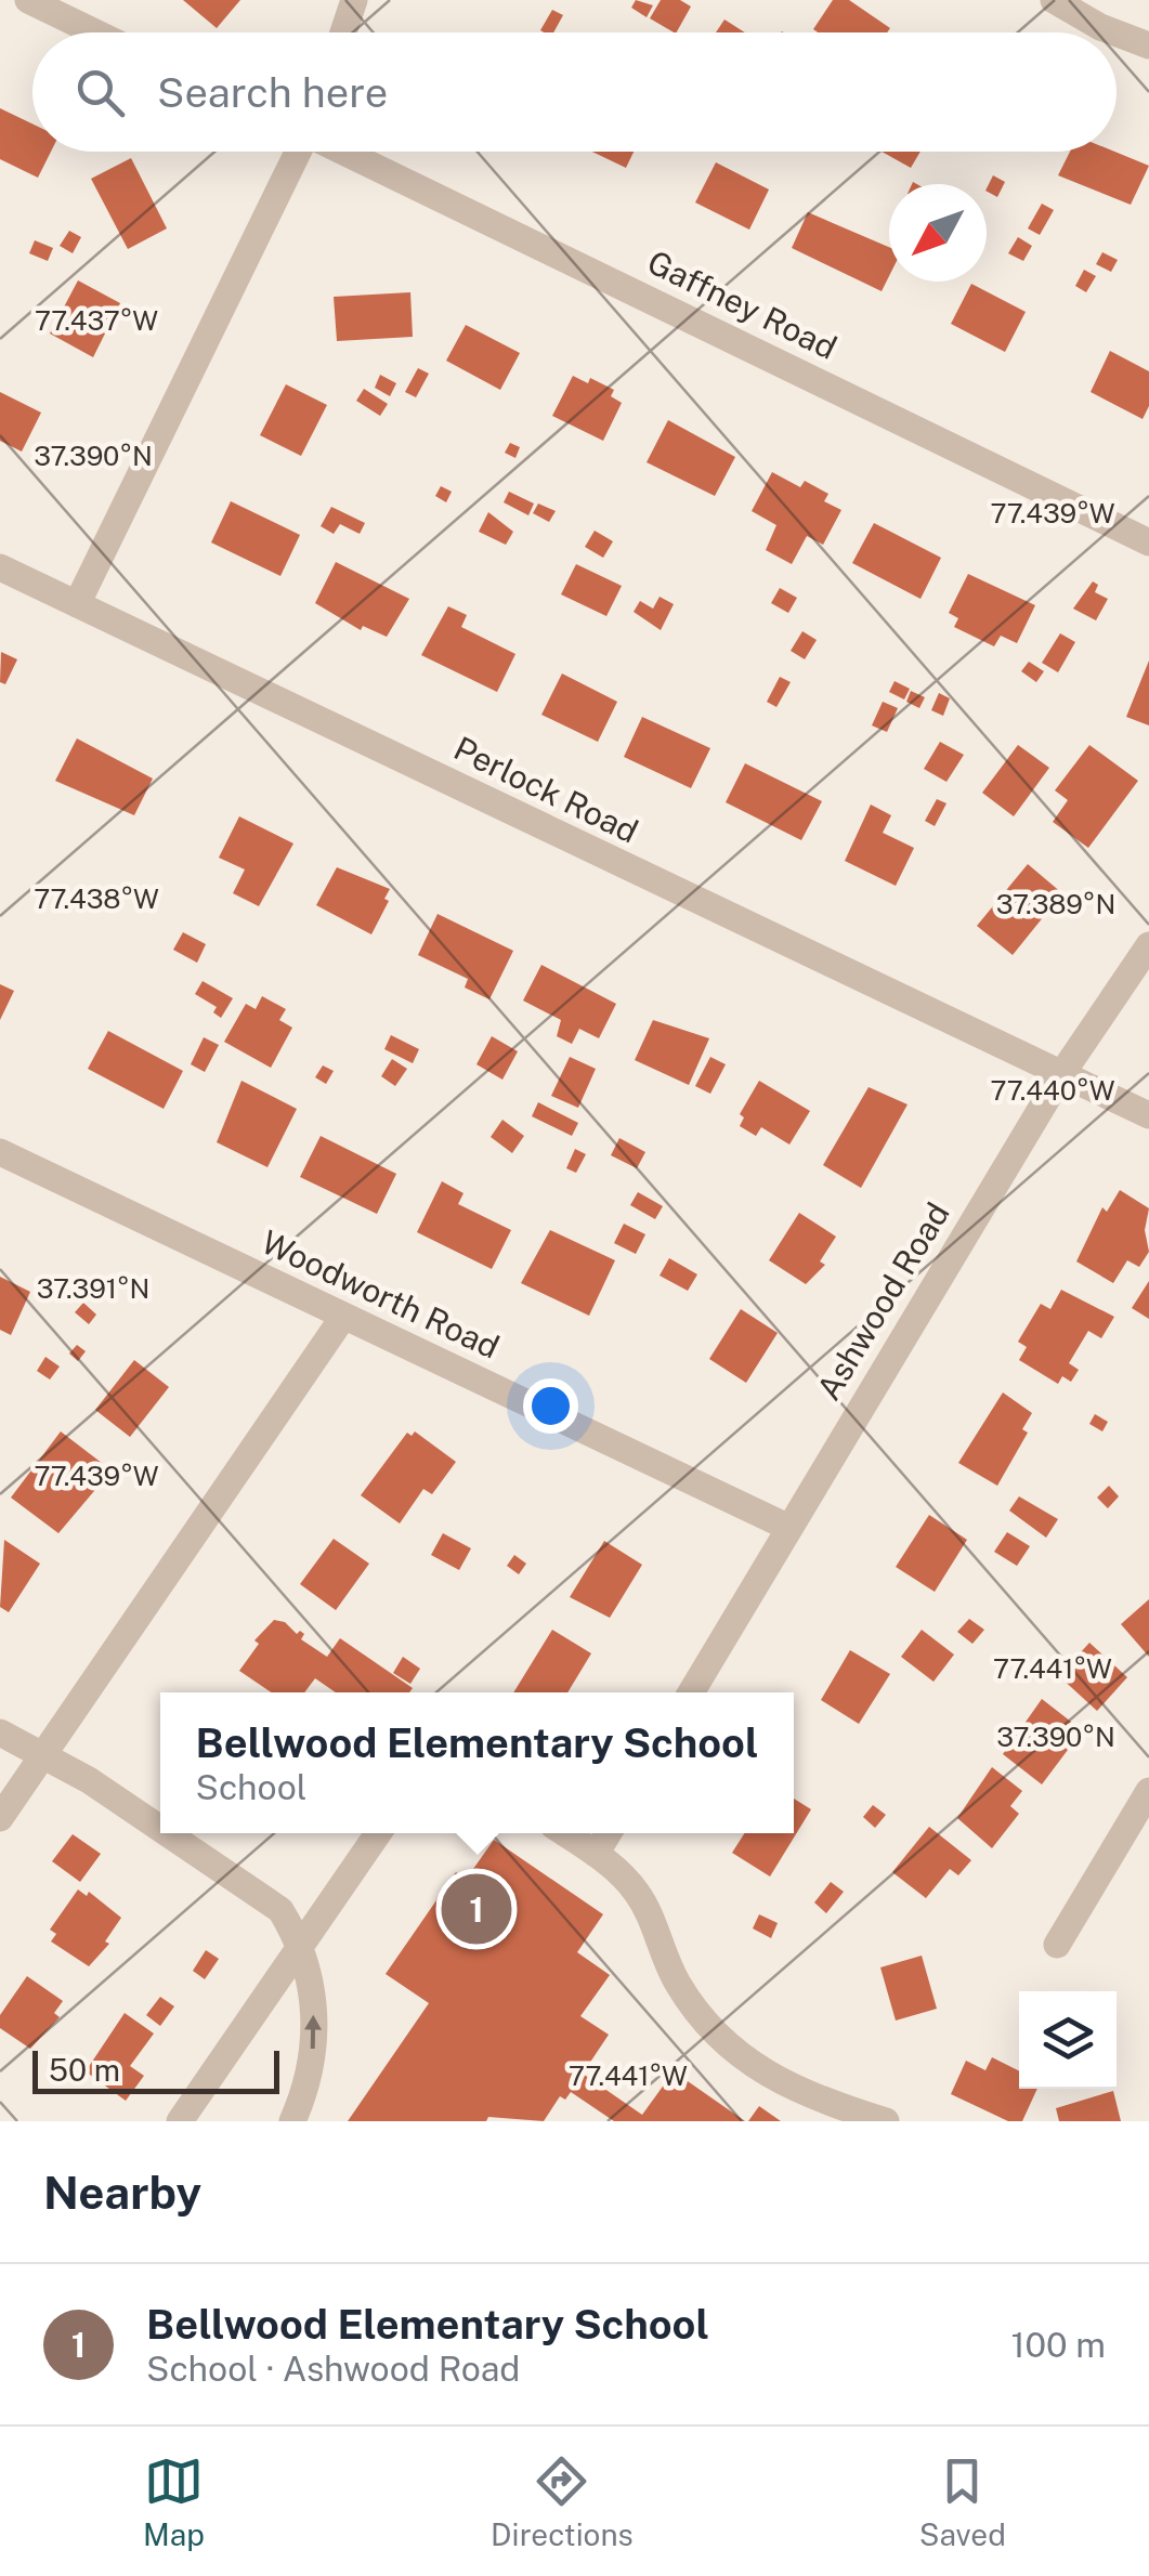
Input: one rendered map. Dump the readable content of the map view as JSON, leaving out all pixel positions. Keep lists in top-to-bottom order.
{
  "streets": {
    "street": [
      "Gaffney Road",
      "Perlock Road",
      "Woodworth Road",
      "Ashwood Road"
    ]
  },
  "crossings": [
    ["Perlock Road", "Ashwood Road"],
    ["Woodworth Road", "Ashwood Road"]
  ],
  "scale_bar": "50 m",
  "north": "bottom left",
  "page": {
    "search": "Search here",
    "popup": ["Bellwood Elementary School", "School"],
    "pins": "1",
    "scale": "50 m",
    "heading": "Nearby",
    "list": [
      {
        "mark": "1",
        "name": "Bellwood Elementary School",
        "note": "School · Ashwood Road",
        "value": "100 m"
      }
    ],
    "nav": ["Map", "Directions", "Saved"]
  },
  "coordinates": [
    "77.437°W",
    "37.390°N",
    "77.439°W",
    "77.438°W",
    "37.389°N",
    "77.440°W",
    "37.391°N",
    "77.441°W"
  ]
}
